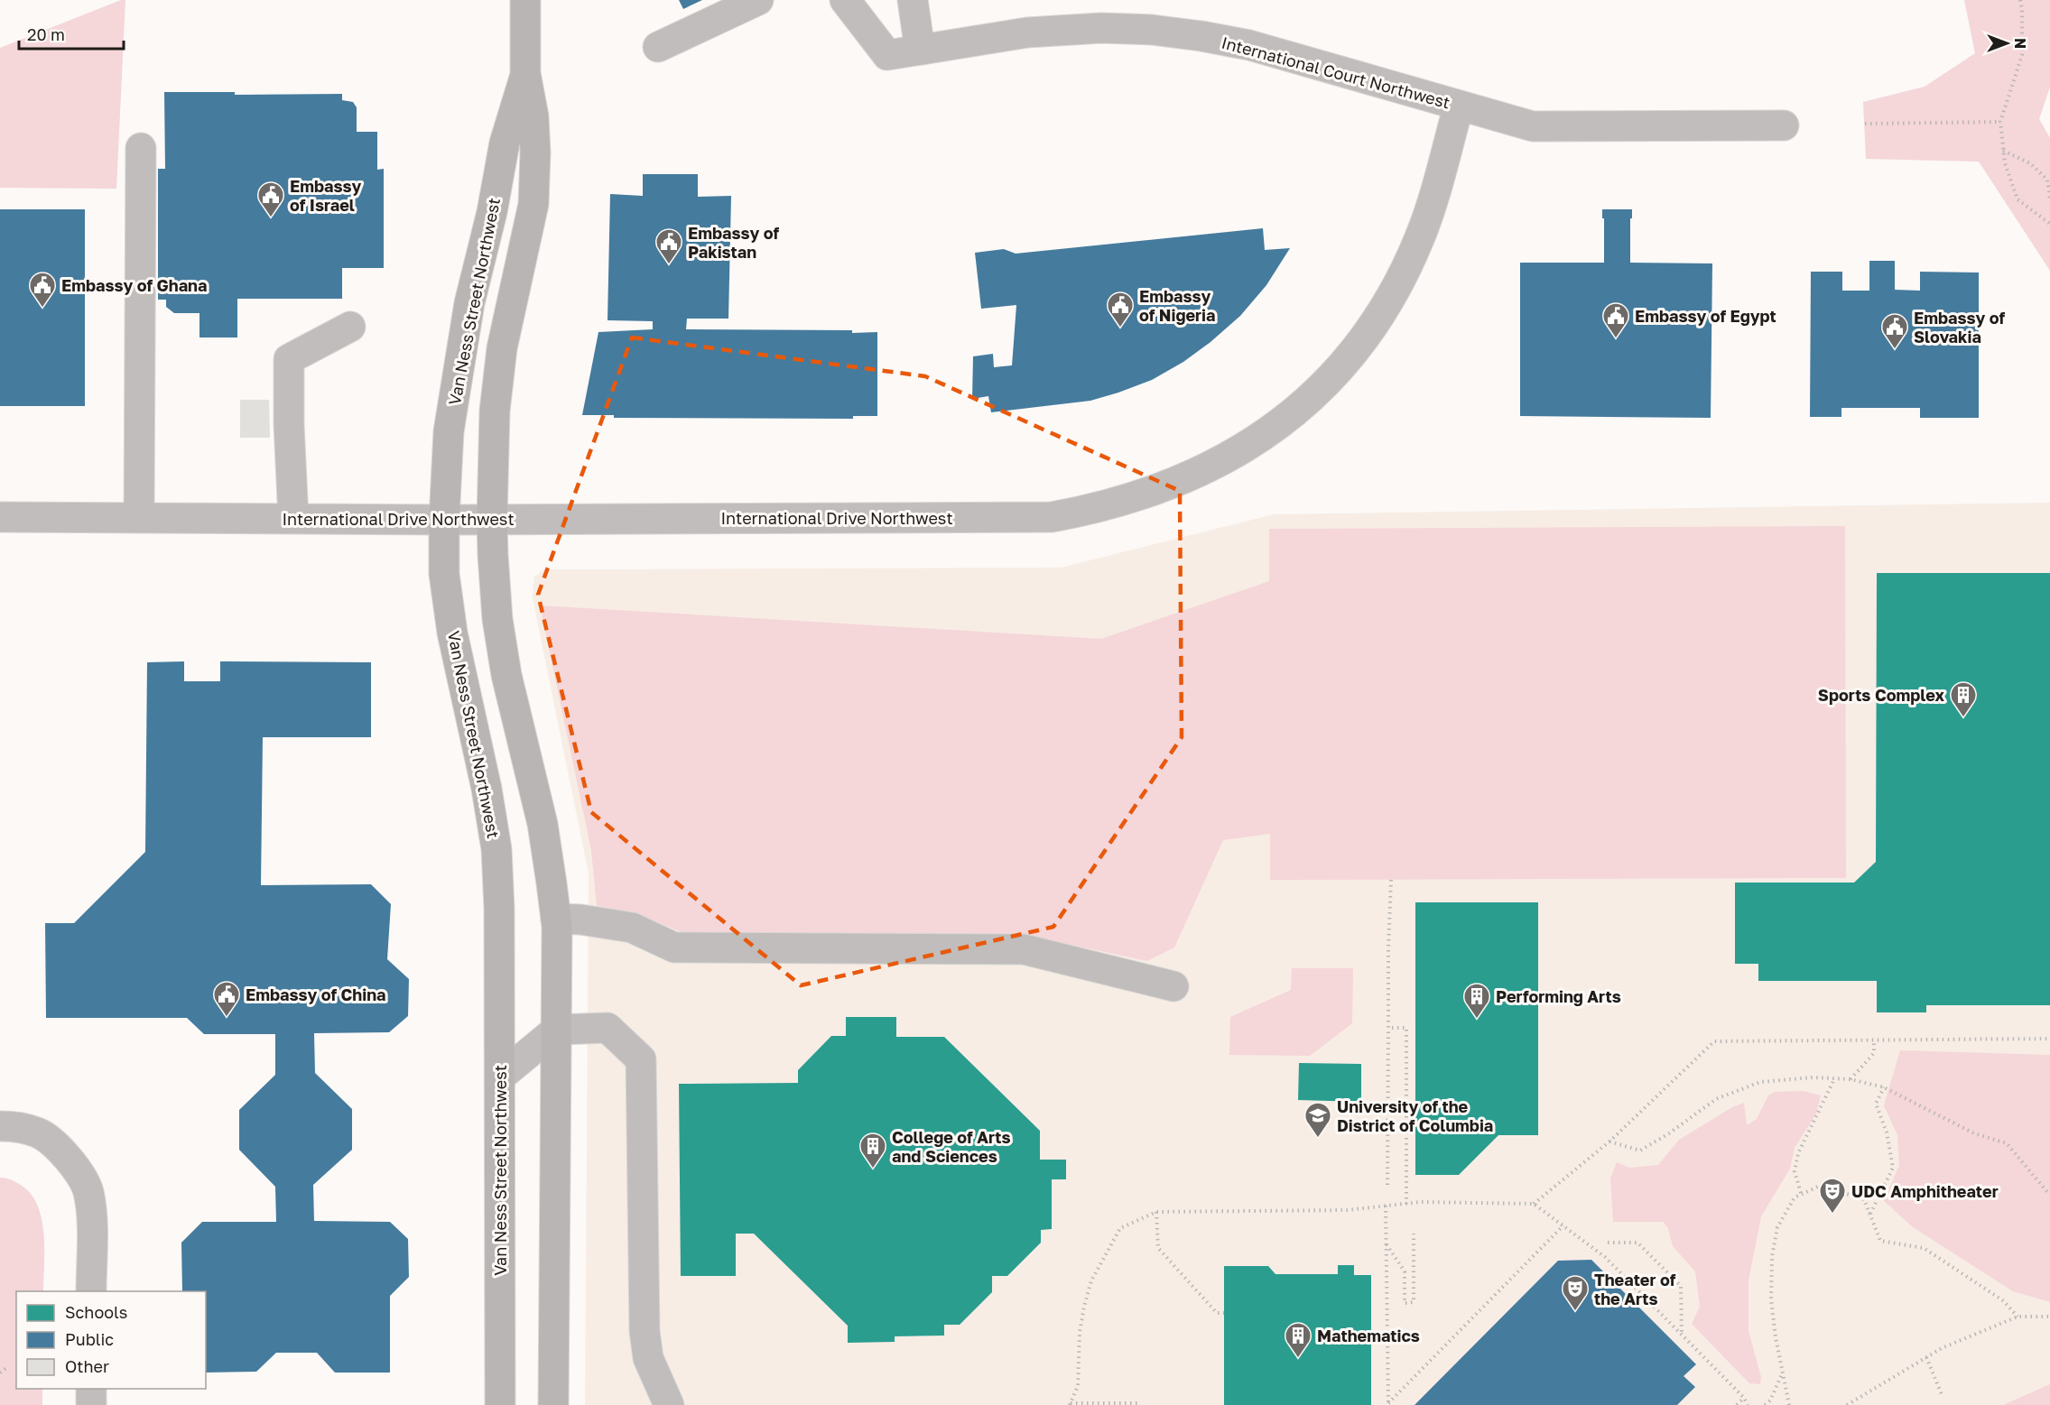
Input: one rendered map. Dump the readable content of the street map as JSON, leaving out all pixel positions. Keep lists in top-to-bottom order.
{
  "streets": {
    "main road": ["Van Ness Street Northwest"],
    "street": ["International Court Northwest", "International Drive Northwest"]
  },
  "crossings": [
    ["International Court Northwest", "International Drive Northwest"],
    ["Van Ness Street Northwest", "International Drive Northwest"]
  ],
  "places": {
    "public building": [
      "Embassy of Israel",
      "Embassy of Pakistan",
      "Embassy of Ghana",
      "Embassy of Nigeria",
      "Embassy of Egypt",
      "Embassy of Slovakia",
      "Embassy of China"
    ],
    "building": [
      "Sports Complex",
      "Performing Arts",
      "College of Arts and Sciences",
      "Mathematics"
    ],
    "school or university": ["University of the District of Columbia"],
    "theatre": ["UDC Amphitheater", "Theater of the Arts"]
  },
  "legend": ["Schools", "Public", "Other"],
  "scale_bar": "20 m",
  "north": "right"
}
